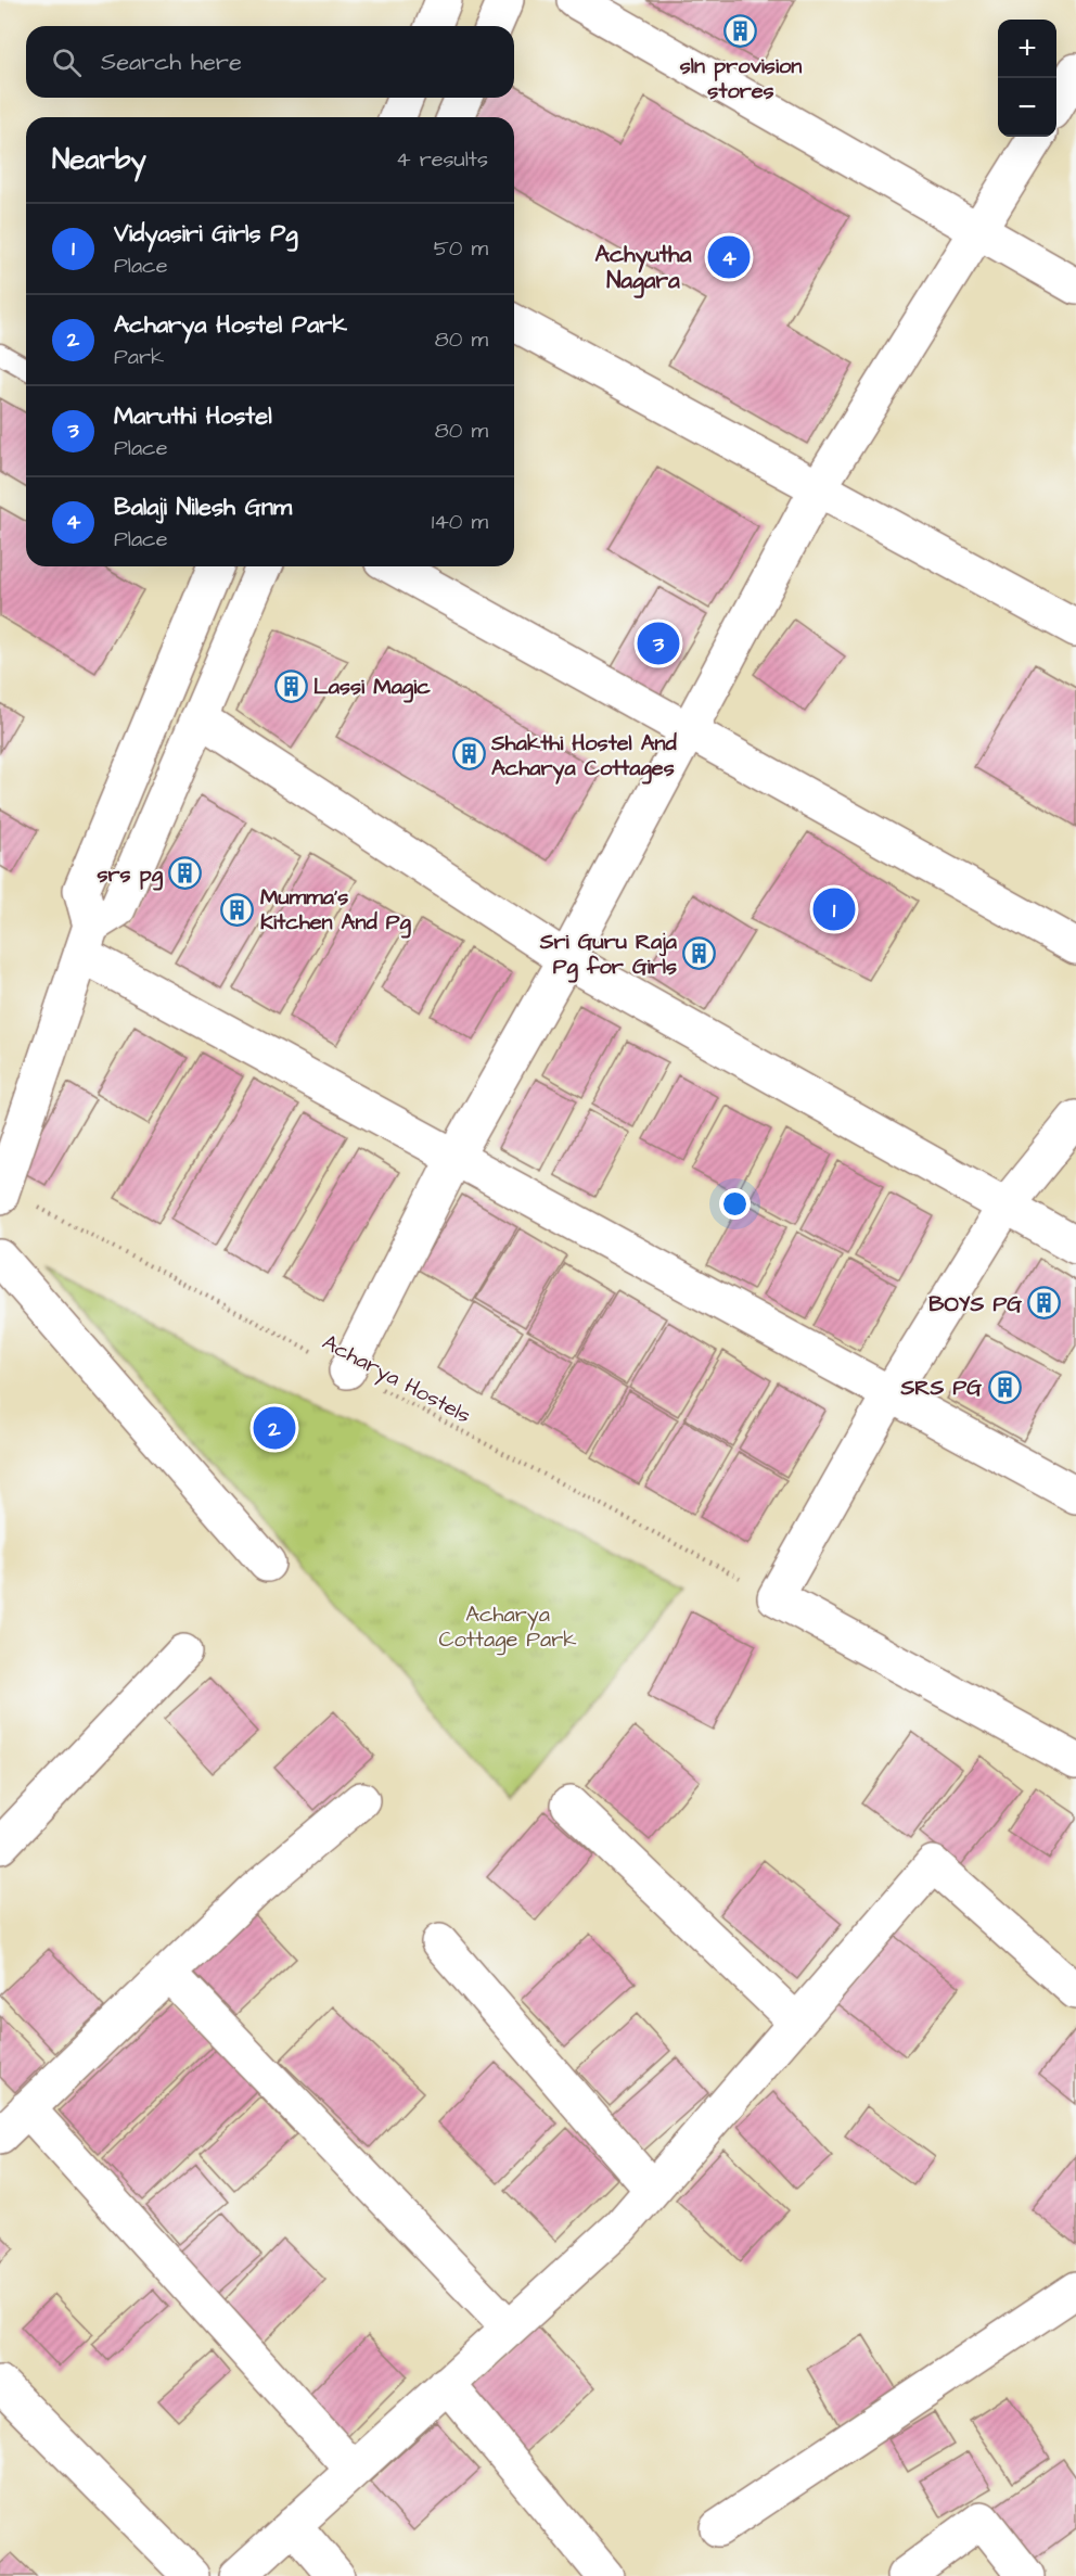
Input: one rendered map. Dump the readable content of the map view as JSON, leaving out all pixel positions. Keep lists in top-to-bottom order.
{
  "streets": {
    "path": ["Acharya Hostels"]
  },
  "districts": ["Achyutha Nagara"],
  "parks": ["Acharya Cottage Park"],
  "places": {
    "building": [
      "sln provision stores",
      "Lassi Magic",
      "Shakthi Hostel And Acharya Cottages",
      "srs pg",
      "Mumma's Kitchen And Pg",
      "Sri Guru Raja Pg for Girls",
      "BOYS PG",
      "SRS PG"
    ]
  },
  "page": {
    "map_buttons": ["+", "−"],
    "search": "Search here",
    "heading": ["Nearby", "4 results"],
    "list": [
      {
        "mark": "1",
        "name": "Vidyasiri Girls Pg",
        "note": "Place",
        "value": "50 m"
      },
      {
        "mark": "2",
        "name": "Acharya Hostel Park",
        "note": "Park",
        "value": "80 m"
      },
      {
        "mark": "3",
        "name": "Maruthi Hostel",
        "note": "Place",
        "value": "80 m"
      },
      {
        "mark": "4",
        "name": "Balaji Nilesh Gnm",
        "note": "Place",
        "value": "140 m"
      }
    ],
    "pins": [
      "4",
      "3",
      "1",
      "2"
    ]
  }
}
